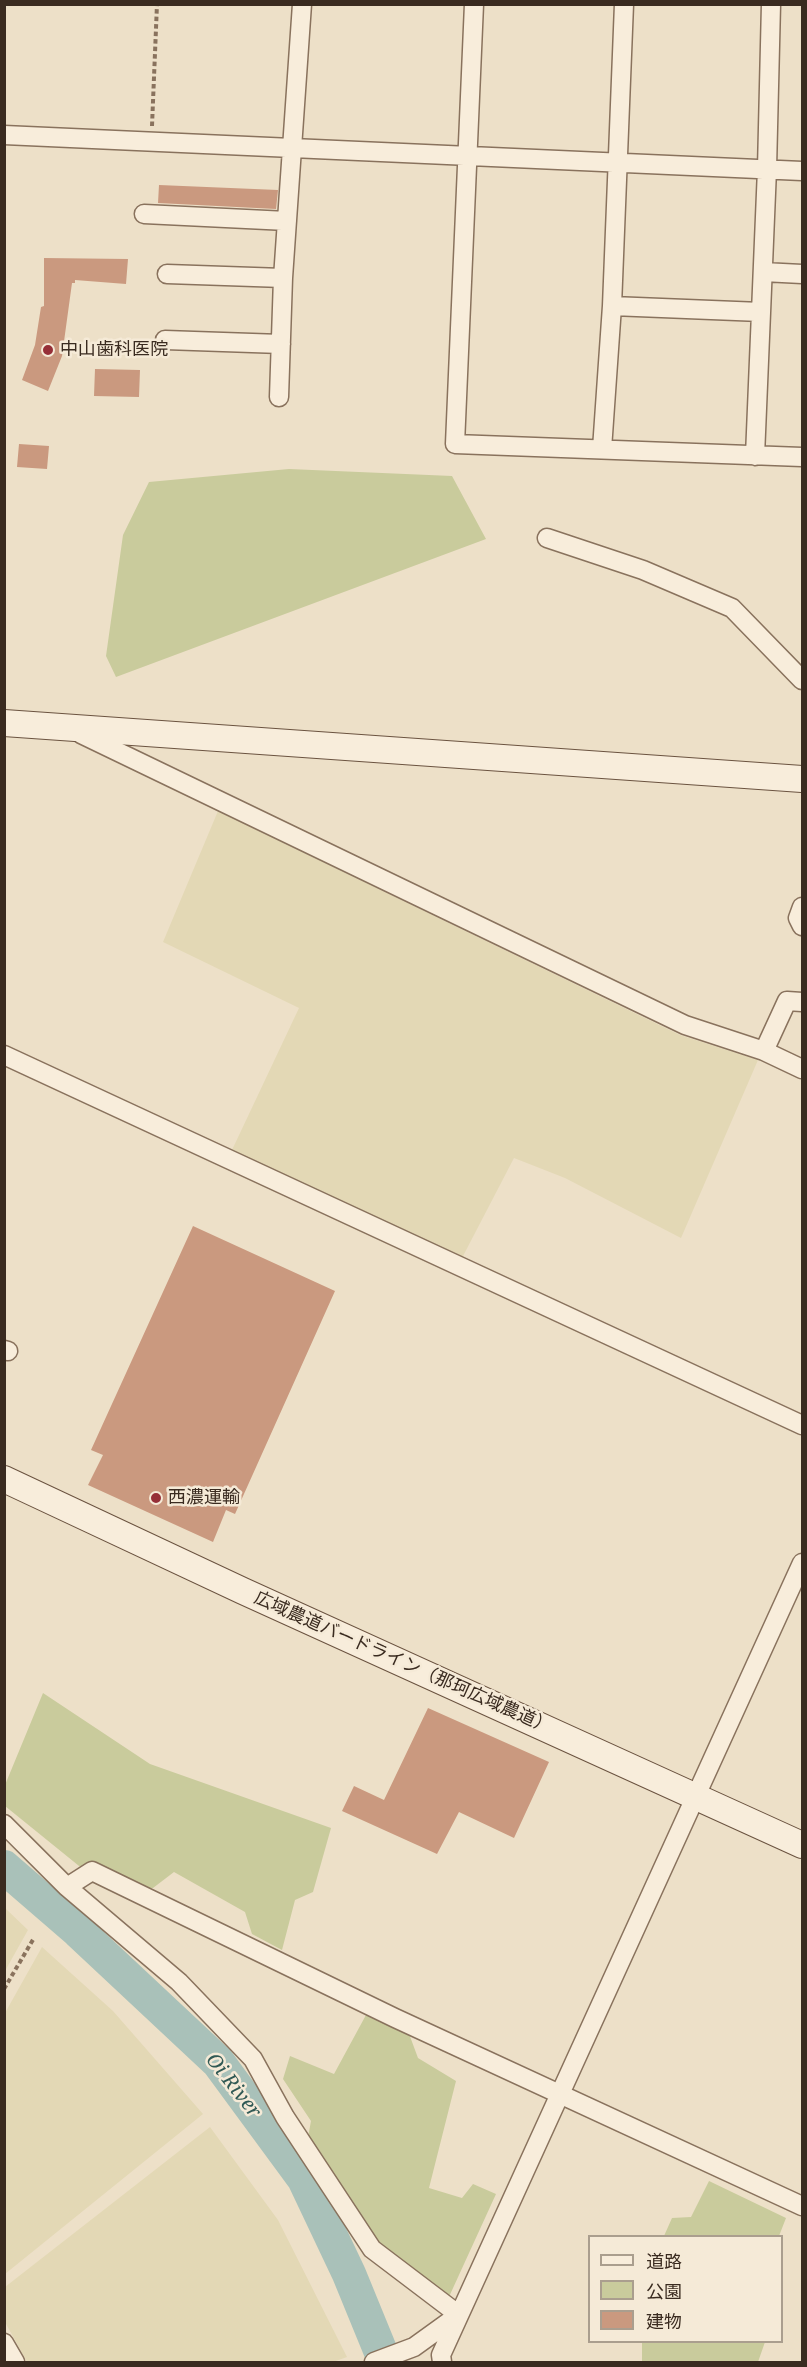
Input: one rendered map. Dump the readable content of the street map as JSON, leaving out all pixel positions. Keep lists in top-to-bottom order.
{
  "streets": {
    "street": ["広域農道バードライン（那珂広域農道）"]
  },
  "water": ["Oi River"],
  "places": ["中山歯科医院", "西濃運輸"],
  "legend": ["道路", "公園", "建物"]
}
